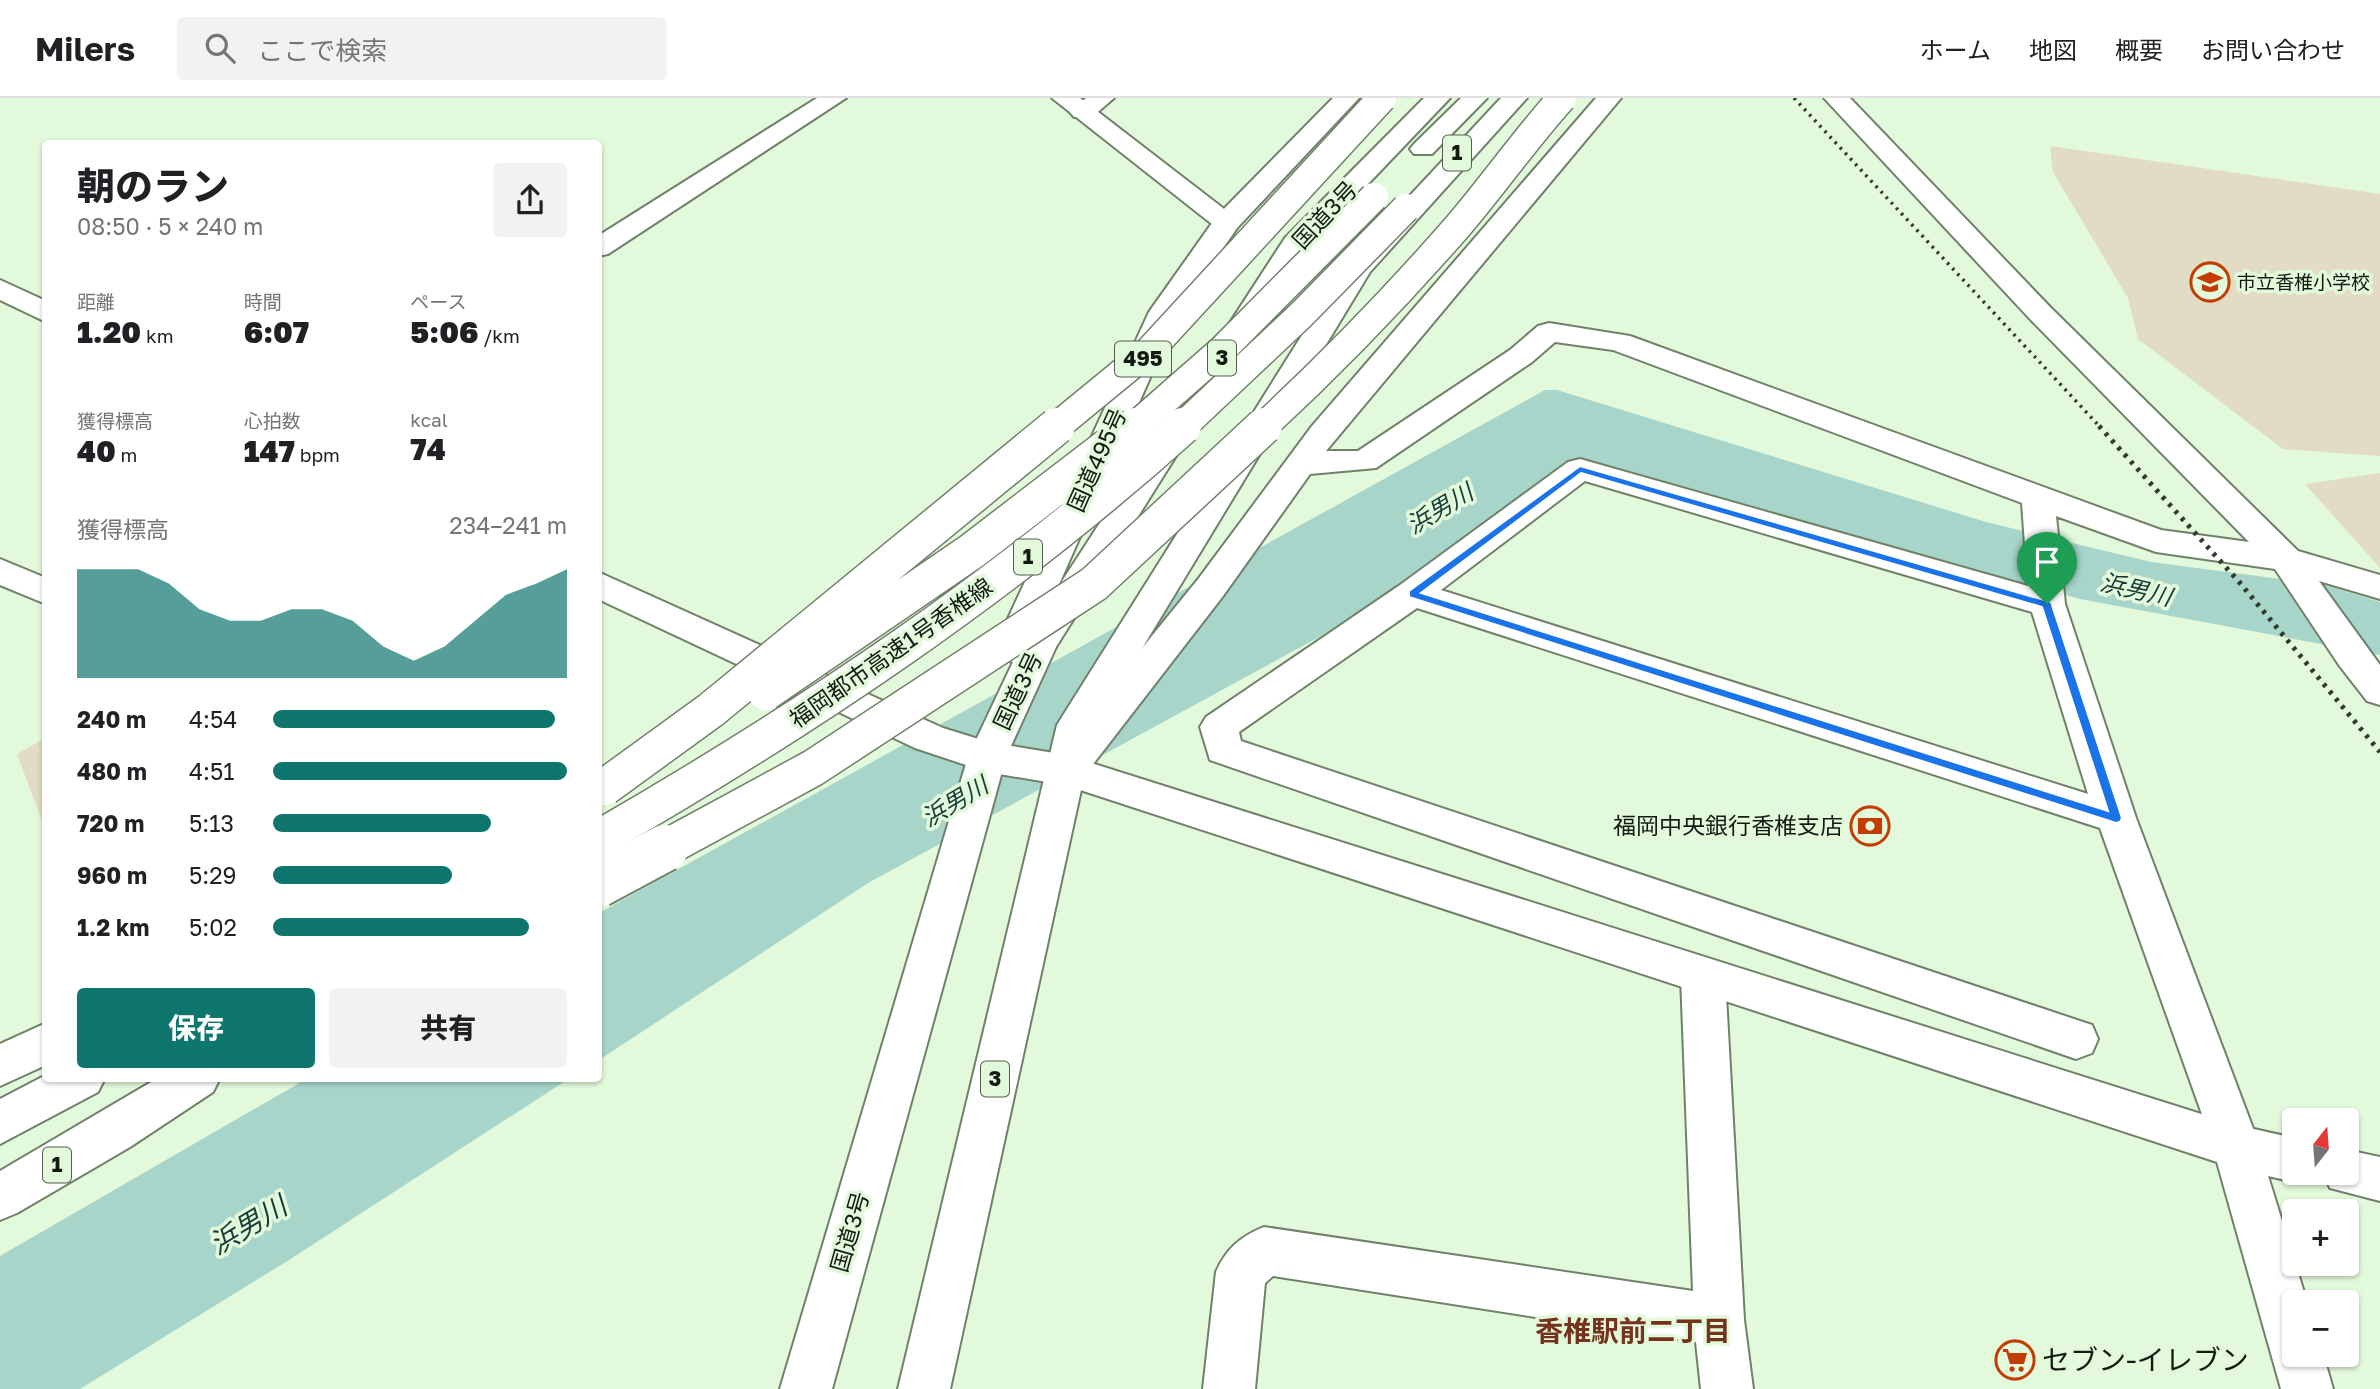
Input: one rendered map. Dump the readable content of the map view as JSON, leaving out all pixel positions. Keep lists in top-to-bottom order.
{
  "streets": {
    "main road": [
      "1",
      "国道3号",
      "3",
      "495",
      "国道495号",
      "福岡都市高速1号香椎線"
    ]
  },
  "crossings": [
    ["国道3号", "国道495号"]
  ],
  "districts": ["香椎駅前二丁目"],
  "water": ["浜男川"],
  "places": {
    "school or university": ["市立香椎小学校"],
    "bank": ["福岡中央銀行香椎支店"],
    "supermarket": ["セブン-イレブン"]
  },
  "north": "top",
  "page": {
    "header": "Milers",
    "search": "ここで検索",
    "nav": [
      "ホーム",
      "地図",
      "概要",
      "お問い合わせ"
    ],
    "heading": ["朝のラン", "08:50 · 5 × 240 m"],
    "stats": [
      ["距離", "1.20 km"],
      ["時間", "6:07"],
      ["ペース", "5:06 /km"],
      ["獲得標高", "40 m"],
      ["心拍数", "147 bpm"],
      ["kcal", "74"]
    ],
    "chart": ["獲得標高", "234–241 m"],
    "list": [
      {
        "name": "240 m",
        "note": "4:54"
      },
      {
        "name": "480 m",
        "note": "4:51"
      },
      {
        "name": "720 m",
        "note": "5:13"
      },
      {
        "name": "960 m",
        "note": "5:29"
      },
      {
        "name": "1.2 km",
        "note": "5:02"
      }
    ],
    "buttons": ["保存", "共有"],
    "map_buttons": ["+", "−"]
  }
}
